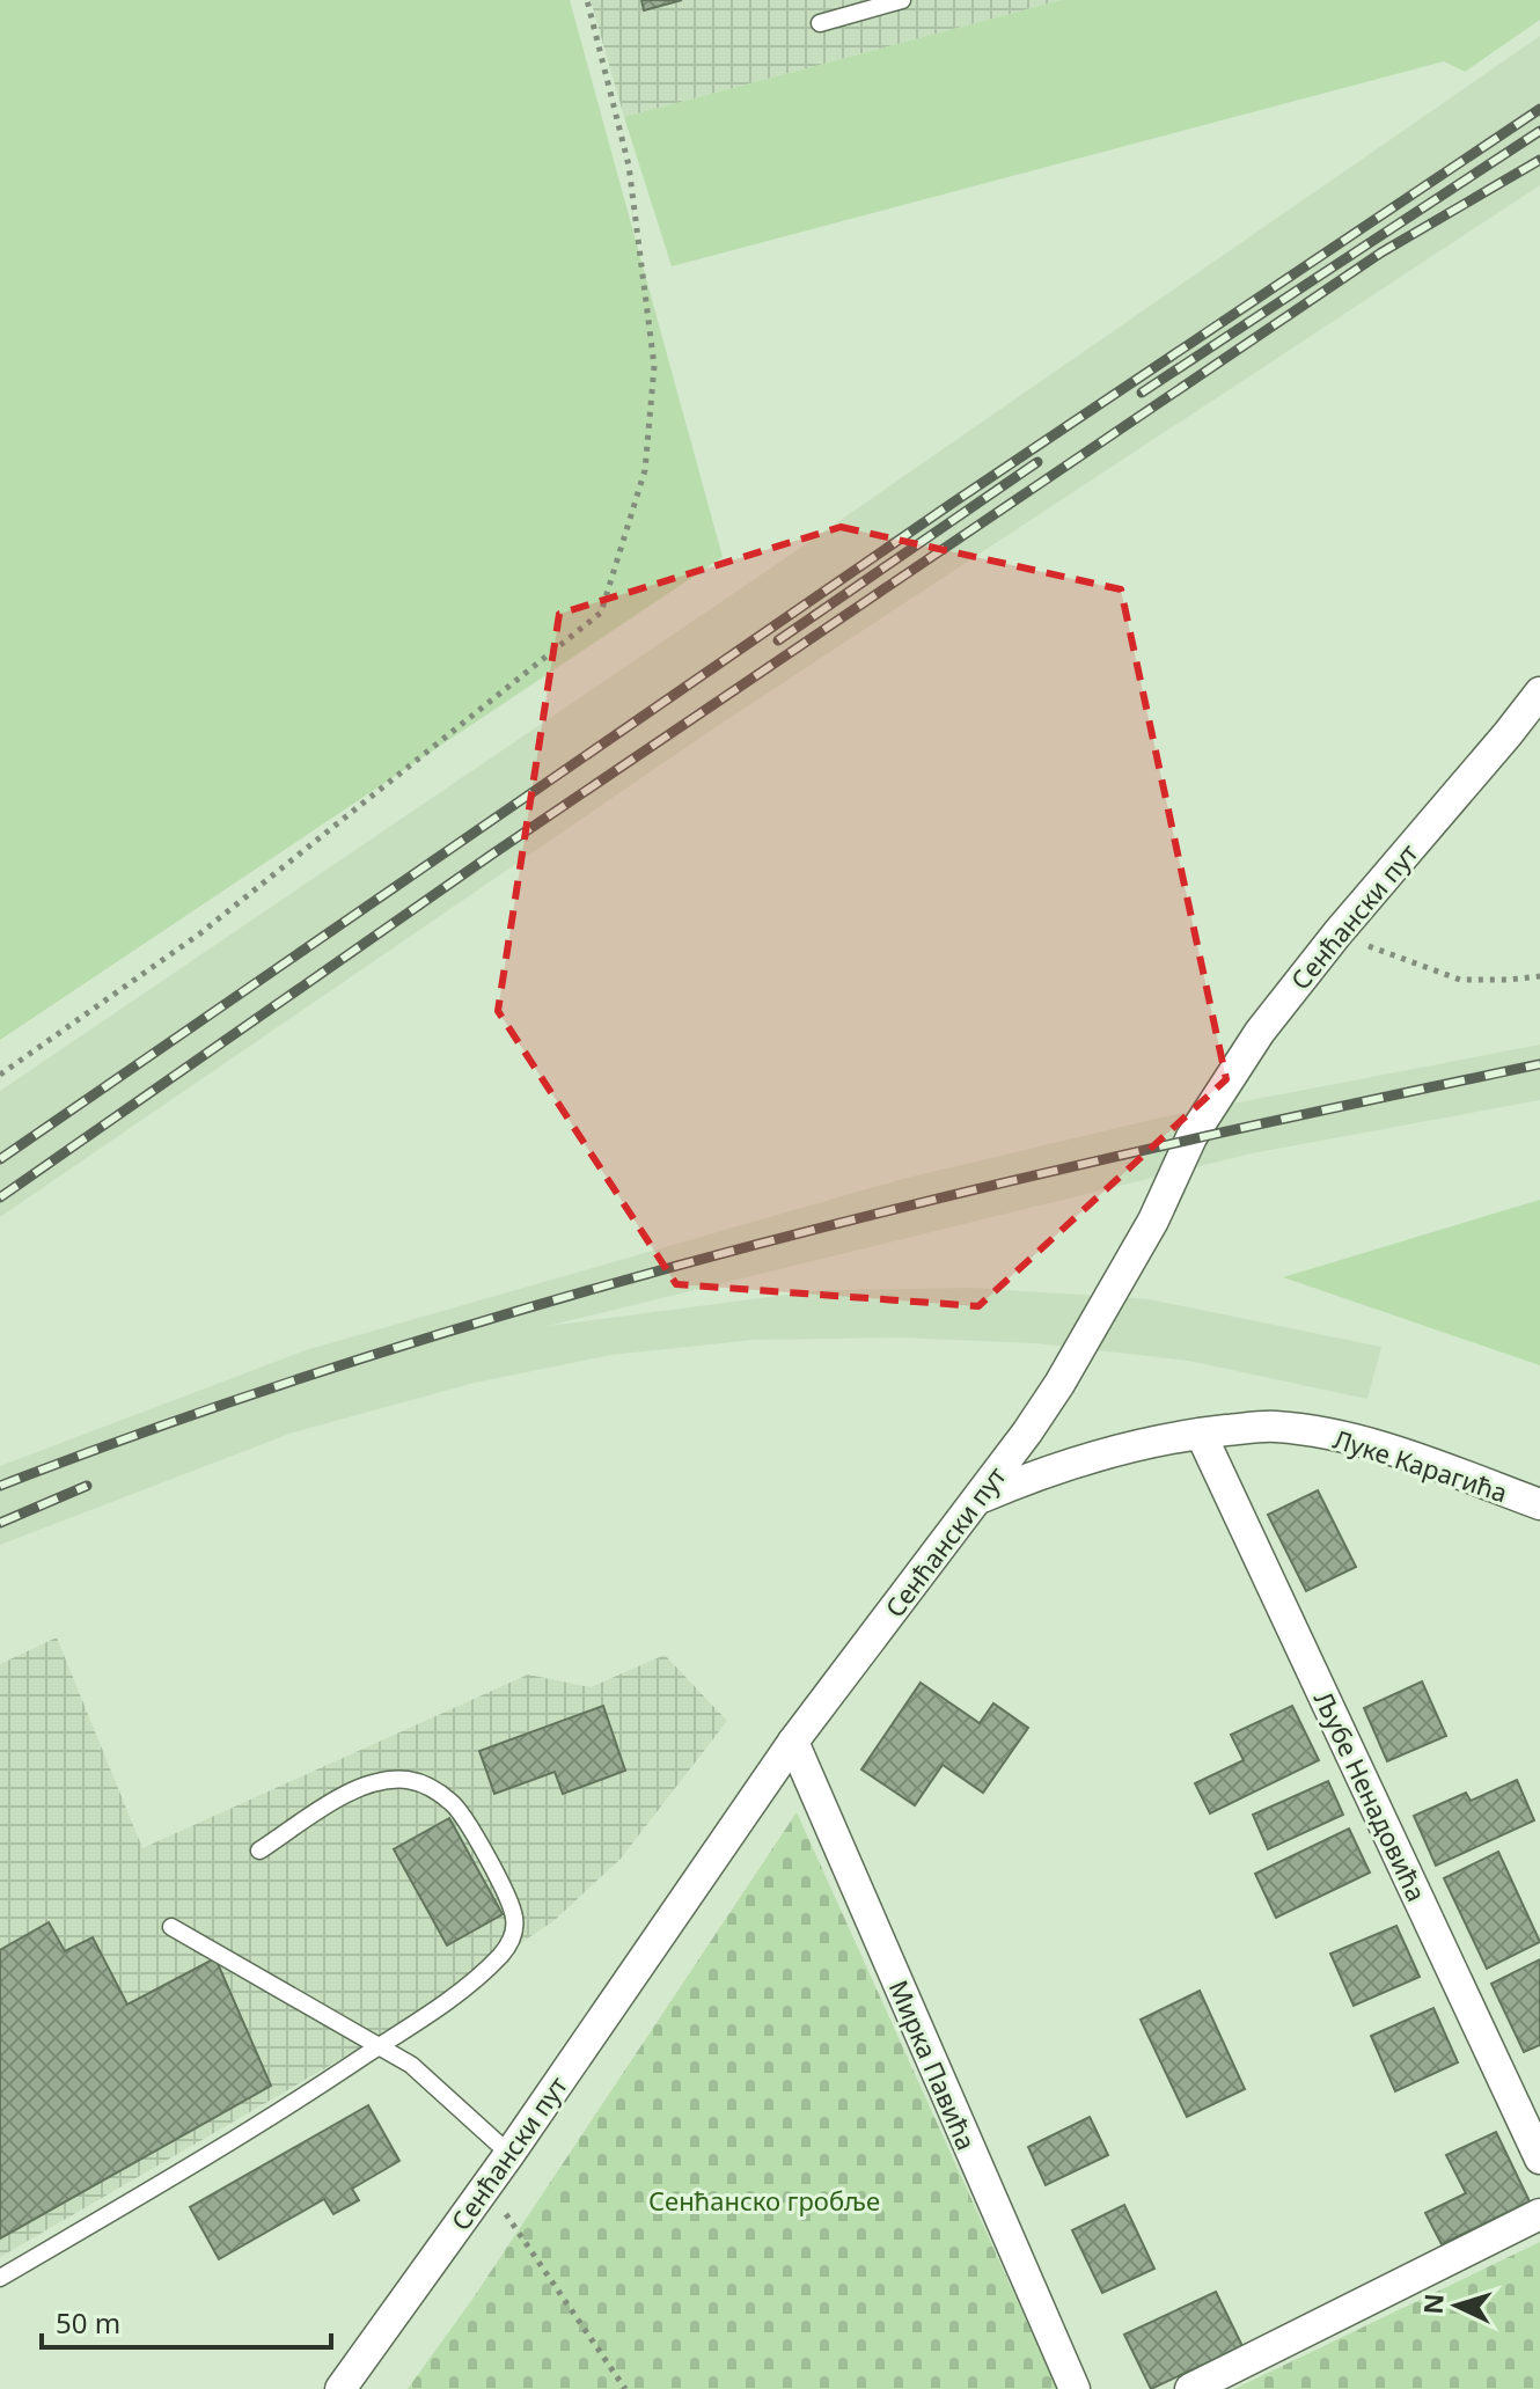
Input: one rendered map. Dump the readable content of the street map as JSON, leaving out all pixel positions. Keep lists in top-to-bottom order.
{
  "streets": {
    "street": [
      "Сенћански пут",
      "Луке Карагића",
      "Љубе Ненадовића",
      "Мирка Павића"
    ]
  },
  "crossings": [
    ["Сенћански пут", "Луке Карагића"],
    ["Сенћански пут", "Мирка Павића"],
    ["Луке Карагића", "Љубе Ненадовића"]
  ],
  "parks": ["Сенћанско гробље"],
  "scale_bar": "50 m",
  "north": "left"
}
